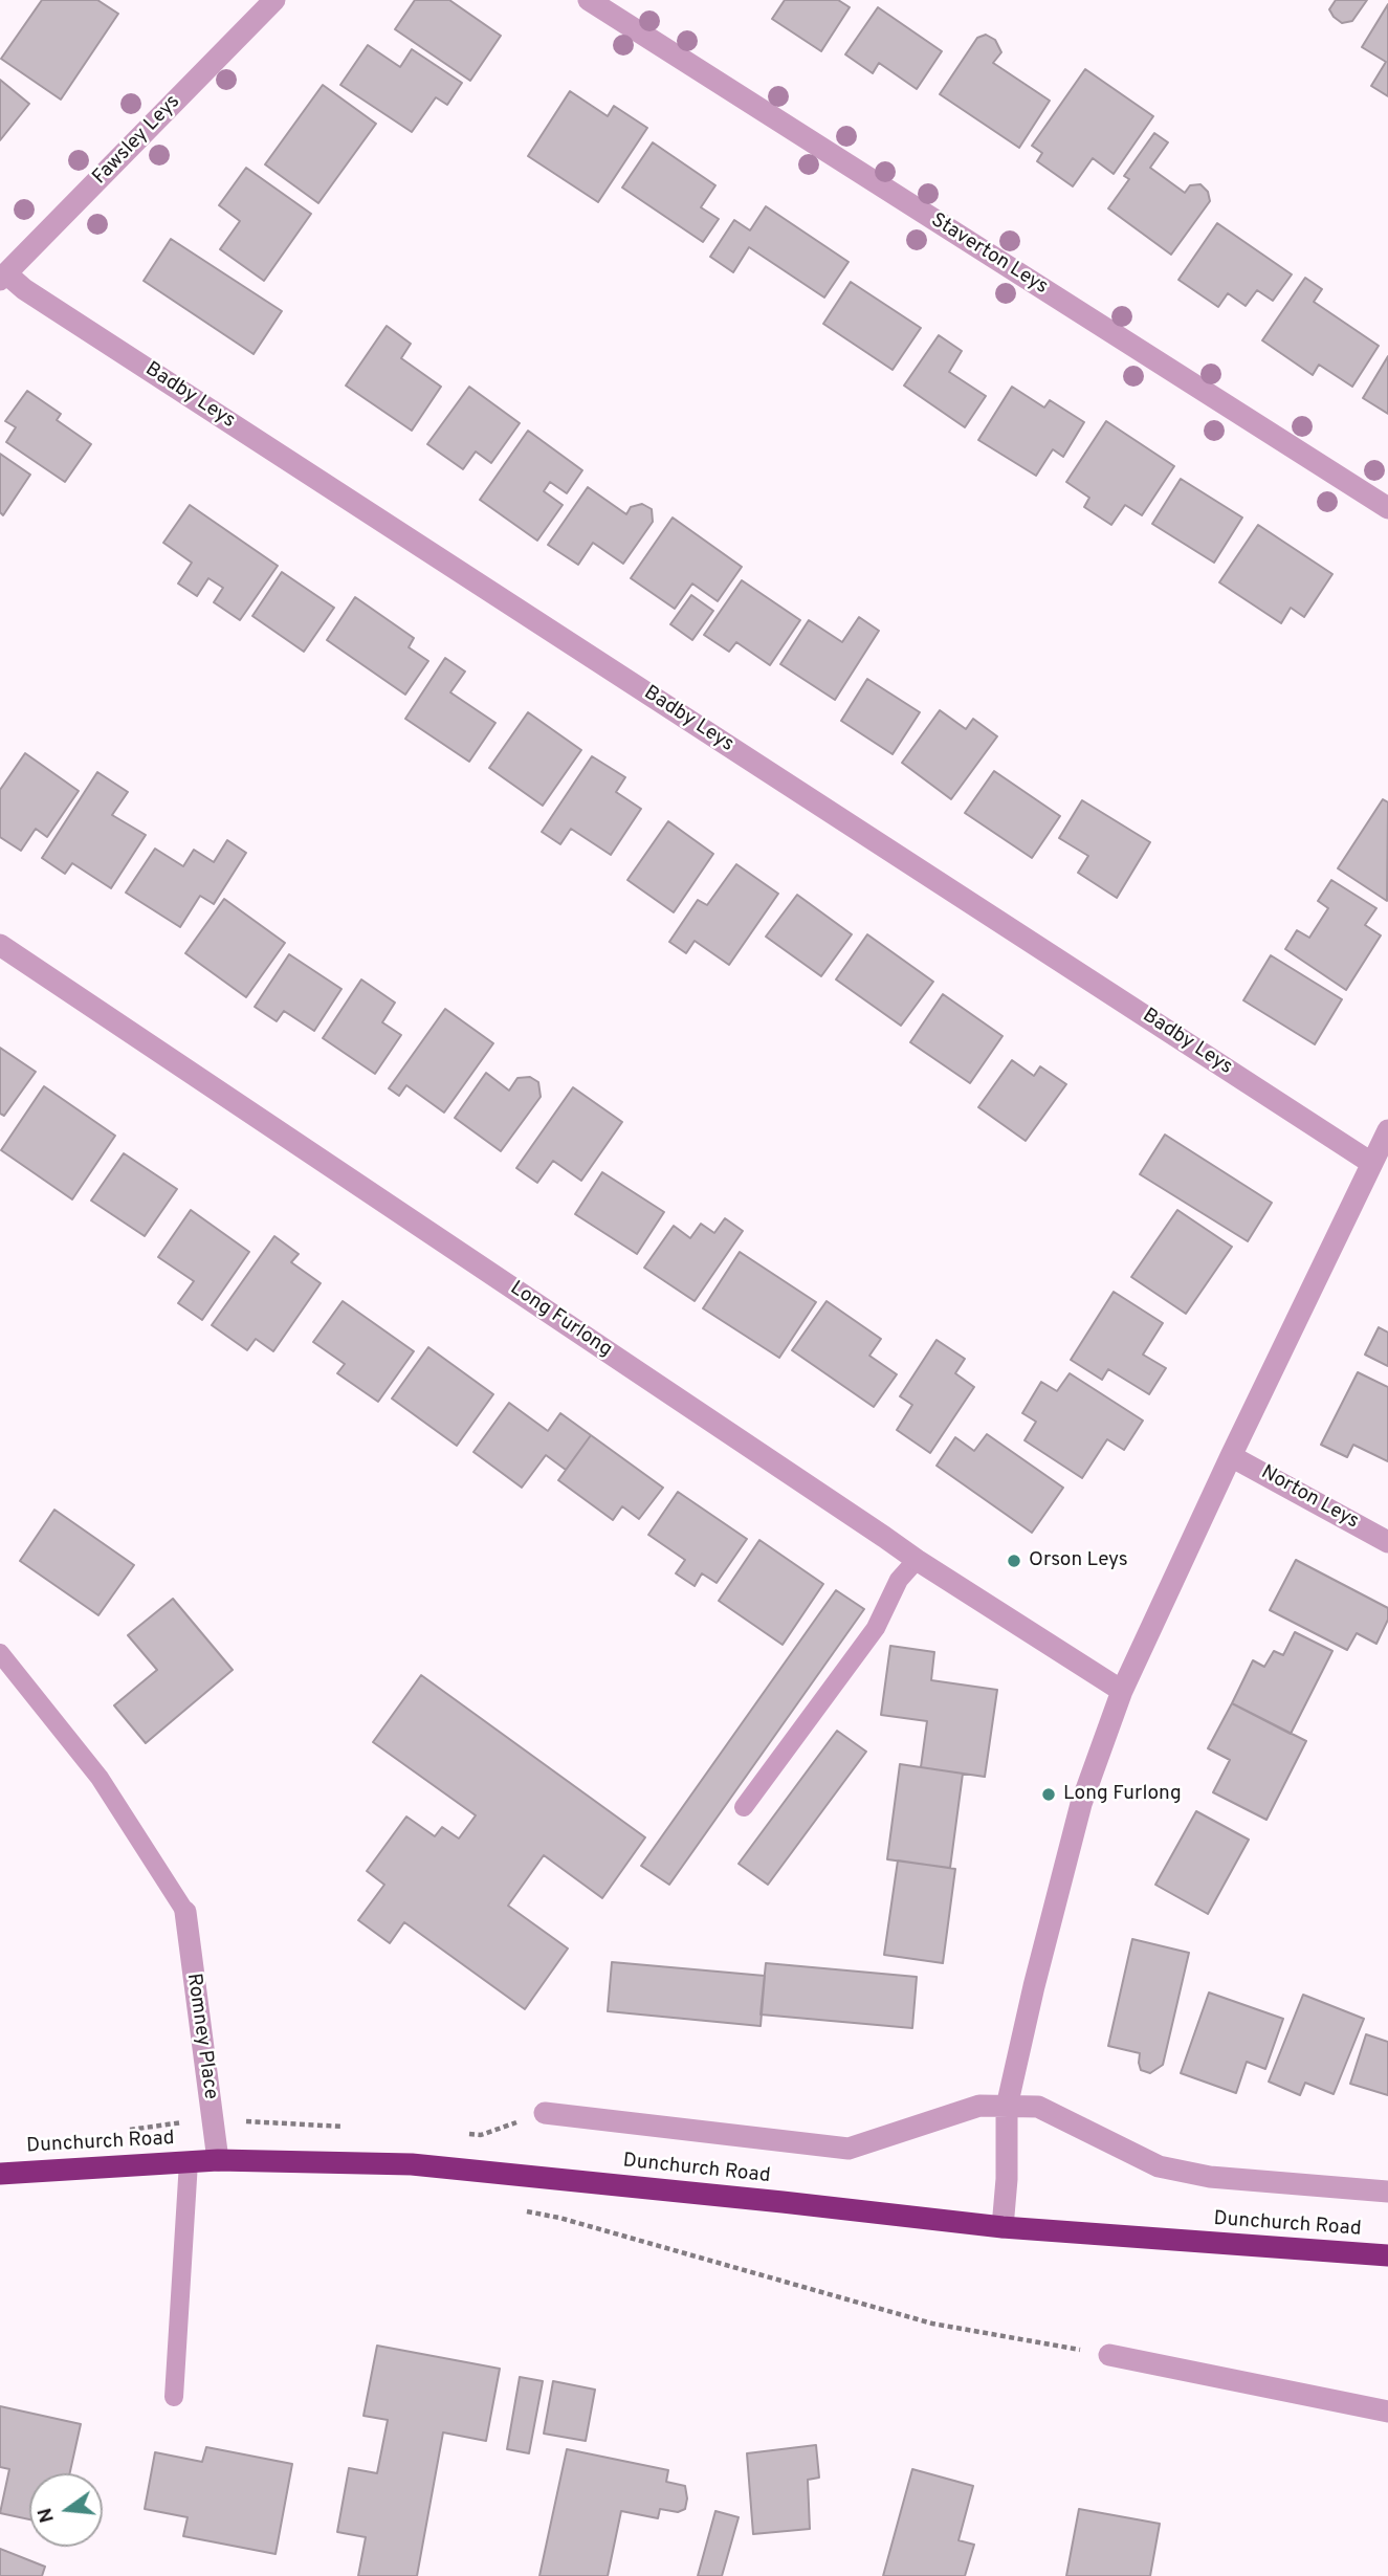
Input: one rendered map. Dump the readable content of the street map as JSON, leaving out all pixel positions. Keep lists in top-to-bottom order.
{
  "streets": {
    "highway": ["Dunchurch Road"],
    "street": [
      "Fawsley Leys",
      "Staverton Leys",
      "Badby Leys",
      "Long Furlong",
      "Norton Leys",
      "Romney Place"
    ]
  },
  "crossings": [
    ["Fawsley Leys", "Badby Leys"],
    ["Romney Place", "Dunchurch Road"]
  ],
  "places": ["Orson Leys", "Long Furlong"],
  "north": "left"
}
